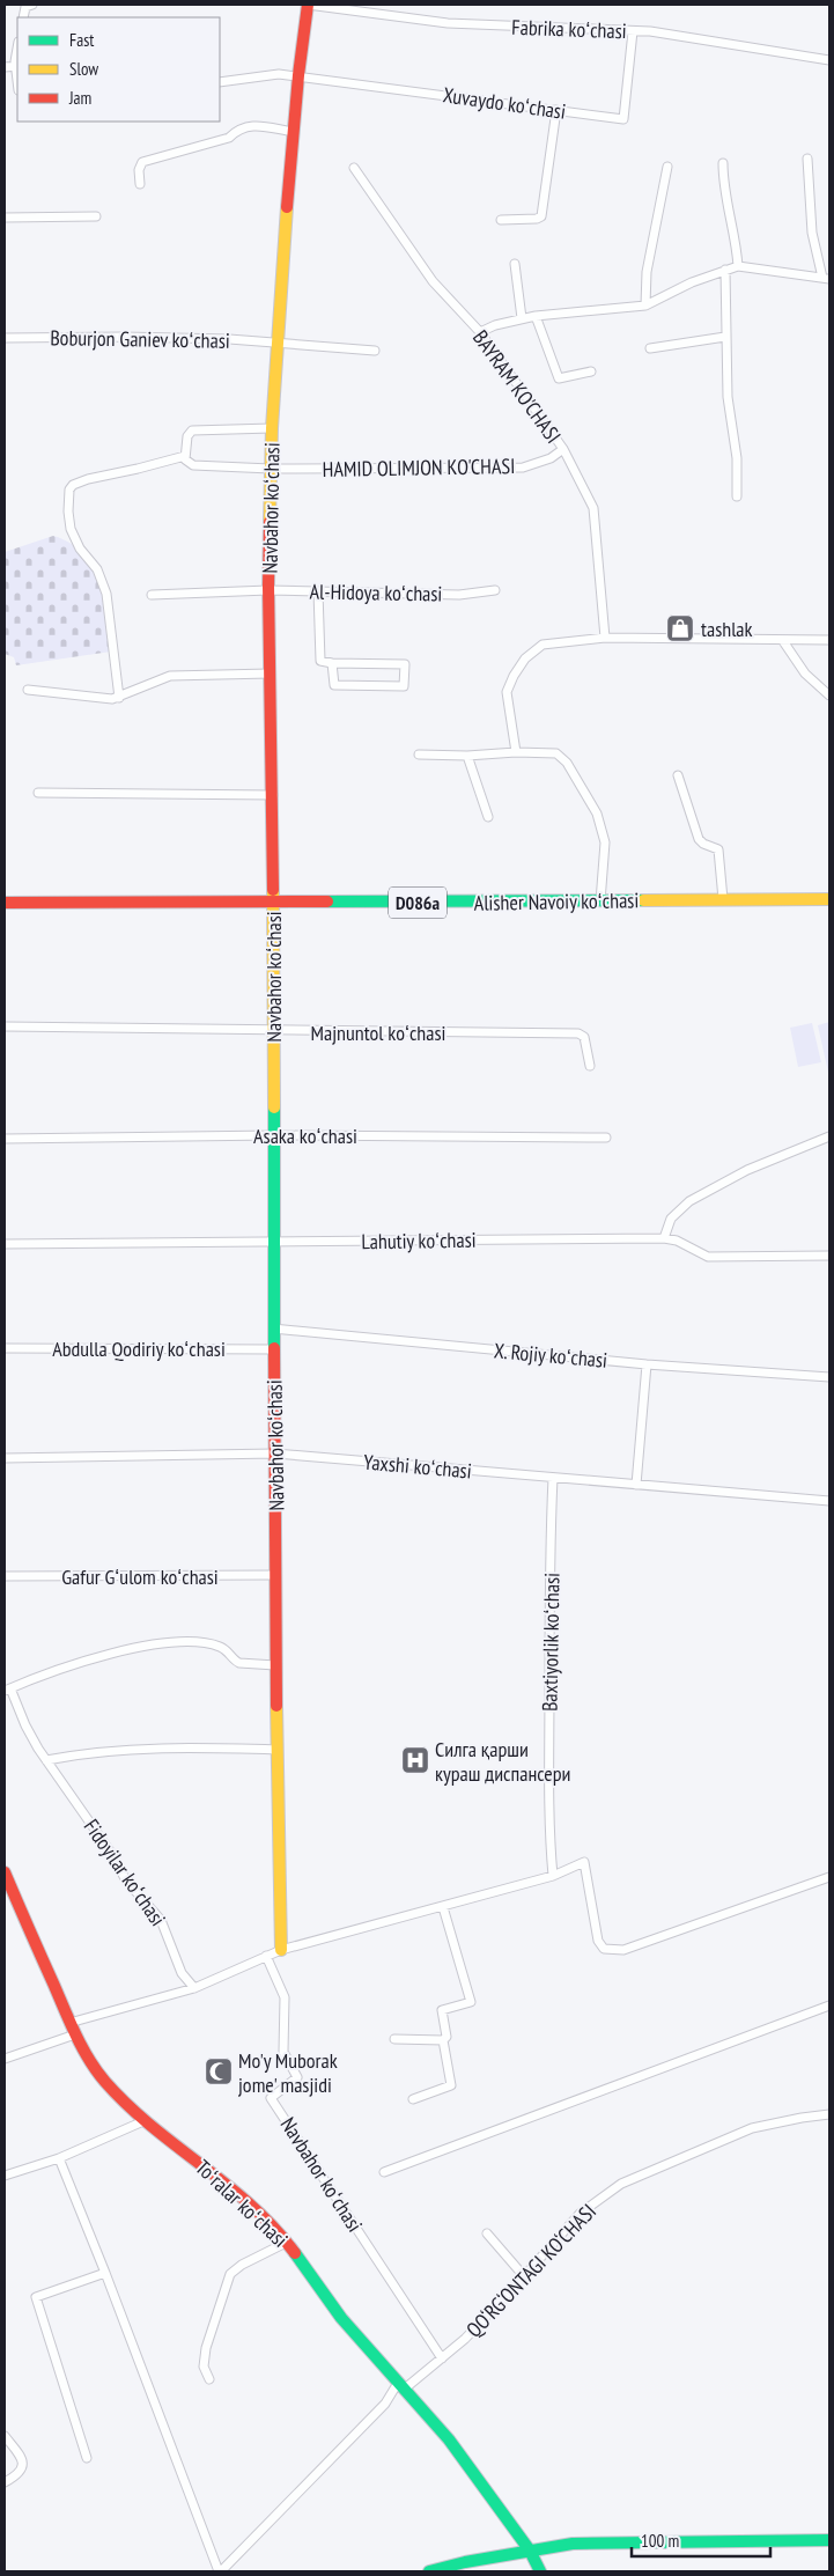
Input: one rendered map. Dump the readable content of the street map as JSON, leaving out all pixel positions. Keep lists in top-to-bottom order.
{
  "streets": {
    "main road": [
      "Navbahor koʻchasi",
      "Alisher Navoiy koʻchasi",
      "D086a",
      "Toʻralar koʻchasi"
    ],
    "street": [
      "Fabrika koʻchasi",
      "Xuvaydo koʻchasi",
      "Boburjon Ganiev koʻchasi",
      "BAYRAM KO'CHASI",
      "HAMID OLIMJON KO'CHASI",
      "Al-Hidoya koʻchasi",
      "Majnuntol koʻchasi",
      "Asaka koʻchasi",
      "Lahutiy koʻchasi",
      "Abdulla Qodiriy koʻchasi",
      "X. Rojiy koʻchasi",
      "Yaxshi koʻchasi",
      "Gafur Gʻulom koʻchasi",
      "Baxtiyorlik koʻchasi",
      "Fidoyilar koʻchasi",
      "QO‘RG‘ONTAGI KO‘CHASI"
    ]
  },
  "crossings": [
    ["Fabrika koʻchasi", "Xuvaydo koʻchasi"],
    ["Fabrika koʻchasi", "Navbahor koʻchasi"],
    ["Xuvaydo koʻchasi", "Navbahor koʻchasi"],
    ["Boburjon Ganiev koʻchasi", "Navbahor koʻchasi"],
    ["BAYRAM KO'CHASI", "HAMID OLIMJON KO'CHASI"],
    ["HAMID OLIMJON KO'CHASI", "Navbahor koʻchasi"],
    ["Navbahor koʻchasi", "Al-Hidoya koʻchasi"],
    ["Navbahor koʻchasi", "Alisher Navoiy koʻchasi"],
    ["Navbahor koʻchasi", "Majnuntol koʻchasi"],
    ["Navbahor koʻchasi", "Asaka koʻchasi"],
    ["Navbahor koʻchasi", "Lahutiy koʻchasi"],
    ["Navbahor koʻchasi", "Abdulla Qodiriy koʻchasi"],
    ["Navbahor koʻchasi", "X. Rojiy koʻchasi"],
    ["Navbahor koʻchasi", "Yaxshi koʻchasi"],
    ["Navbahor koʻchasi", "Gafur Gʻulom koʻchasi"],
    ["Navbahor koʻchasi", "QO‘RG‘ONTAGI KO‘CHASI"],
    ["Yaxshi koʻchasi", "Baxtiyorlik koʻchasi"],
    ["Toʻralar koʻchasi", "QO‘RG‘ONTAGI KO‘CHASI"]
  ],
  "places": {
    "shop": ["tashlak"],
    "hospital": ["Силга қарши кураш диспансери"],
    "mosque": ["Mo'y Muborak jome' masjidi"]
  },
  "legend": ["Fast", "Slow", "Jam"],
  "scale_bar": "100 m"
}
